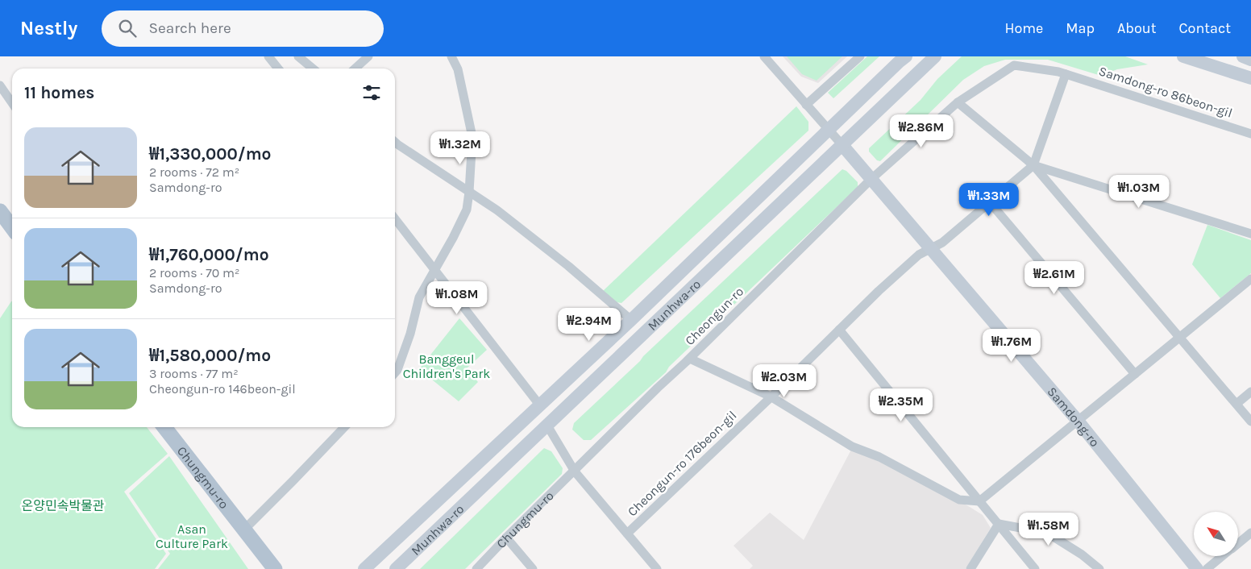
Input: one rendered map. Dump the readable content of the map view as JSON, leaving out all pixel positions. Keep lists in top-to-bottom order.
{
  "streets": {
    "main road": ["Munhwa-ro", "Samdong-ro", "Chungmu-ro"],
    "street": ["Samdong-ro 86beon-gil", "Cheongun-ro", "Cheongun-ro 176beon-gil"]
  },
  "crossings": [
    ["Samdong-ro 86beon-gil", "Cheongun-ro"],
    ["Samdong-ro 86beon-gil", "Samdong-ro"],
    ["Munhwa-ro", "Samdong-ro"],
    ["Cheongun-ro", "Samdong-ro"],
    ["Cheongun-ro", "Chungmu-ro"],
    ["Samdong-ro", "Cheongun-ro 176beon-gil"]
  ],
  "parks": ["Banggeul Children's Park", "온양민속박물관", "Asan Culture Park"],
  "north": "top left",
  "page": {
    "header": "Nestly",
    "search": "Search here",
    "nav": [
      "Home",
      "Map",
      "About",
      "Contact"
    ],
    "heading": "11 homes",
    "price": [
      "₩2.86M",
      "₩1.32M",
      "₩1.03M",
      "₩1.33M",
      "₩2.61M",
      "₩1.08M",
      "₩2.94M",
      "₩1.76M",
      "₩2.03M",
      "₩2.35M",
      "₩1.58M"
    ],
    "list": [
      {
        "name": "₩1,330,000/mo",
        "note": "2 rooms · 72 m² · Samdong-ro"
      },
      {
        "name": "₩1,760,000/mo",
        "note": "2 rooms · 70 m² · Samdong-ro"
      },
      {
        "name": "₩1,580,000/mo",
        "note": "3 rooms · 77 m² · Cheongun-ro 146beon-gil"
      }
    ]
  }
}
